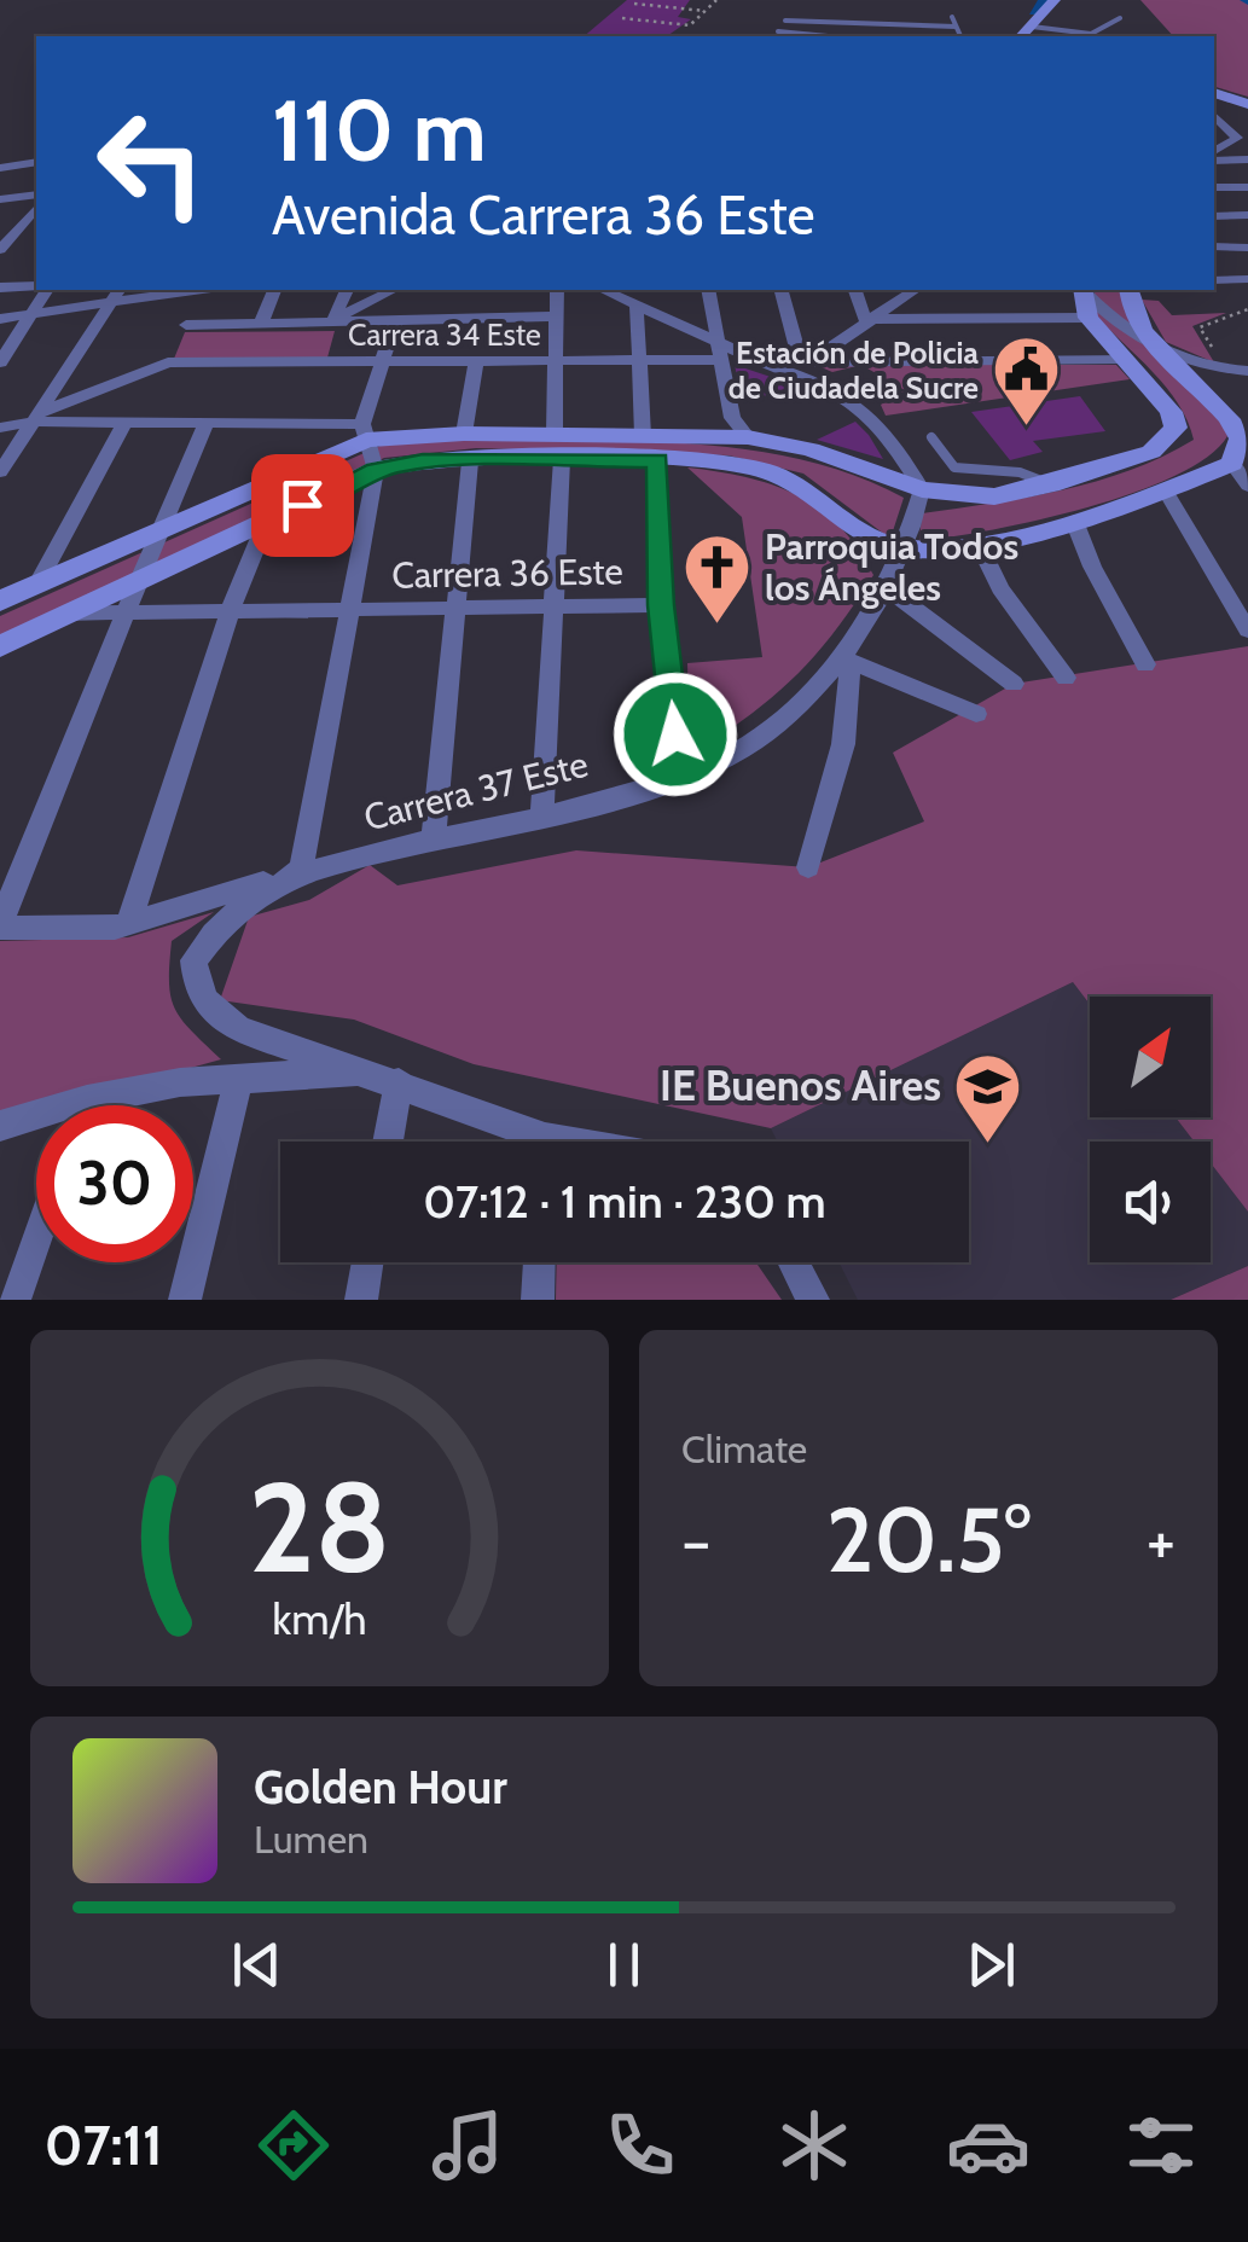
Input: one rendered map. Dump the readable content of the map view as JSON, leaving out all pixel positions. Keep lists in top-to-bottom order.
{
  "streets": {
    "street": ["Carrera 34 Este", "Carrera 36 Este", "Carrera 37 Este"]
  },
  "places": {
    "public building": ["Estación de Policia de Ciudadela Sucre"],
    "church": ["Parroquia Todos los Ángeles"],
    "school or university": ["IE Buenos Aires"]
  },
  "north": "top right",
  "page": {
    "turn": ["110 m", "Avenida Carrera 36 Este"],
    "limit": "30",
    "trip": "07:12 · 1 min · 230 m",
    "tile": "Climate",
    "heat": ["−", "20.5°", "+"],
    "song": ["Golden Hour", "Lumen"],
    "tabs": "07:11",
    "gauge": ["28", "km/h"]
  }
}
